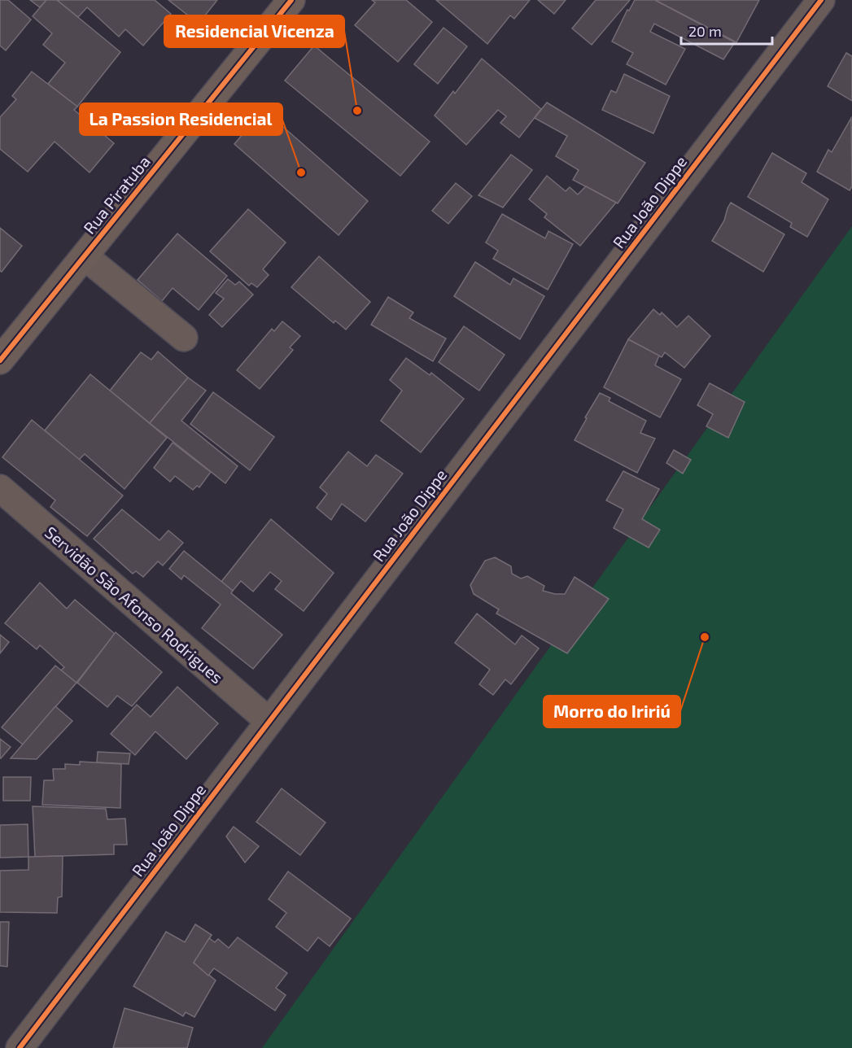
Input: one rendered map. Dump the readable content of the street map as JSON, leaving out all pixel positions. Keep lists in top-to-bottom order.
{
  "streets": {
    "main road": ["Rua Piratuba"],
    "street": ["Rua João Dippe", "Servidão São Afonso Rodrigues"]
  },
  "crossings": [
    ["Rua João Dippe", "Servidão São Afonso Rodrigues"]
  ],
  "places": ["Residencial Vicenza", "La Passion Residencial", "Morro do Iririú"],
  "scale_bar": "20 m"
}
